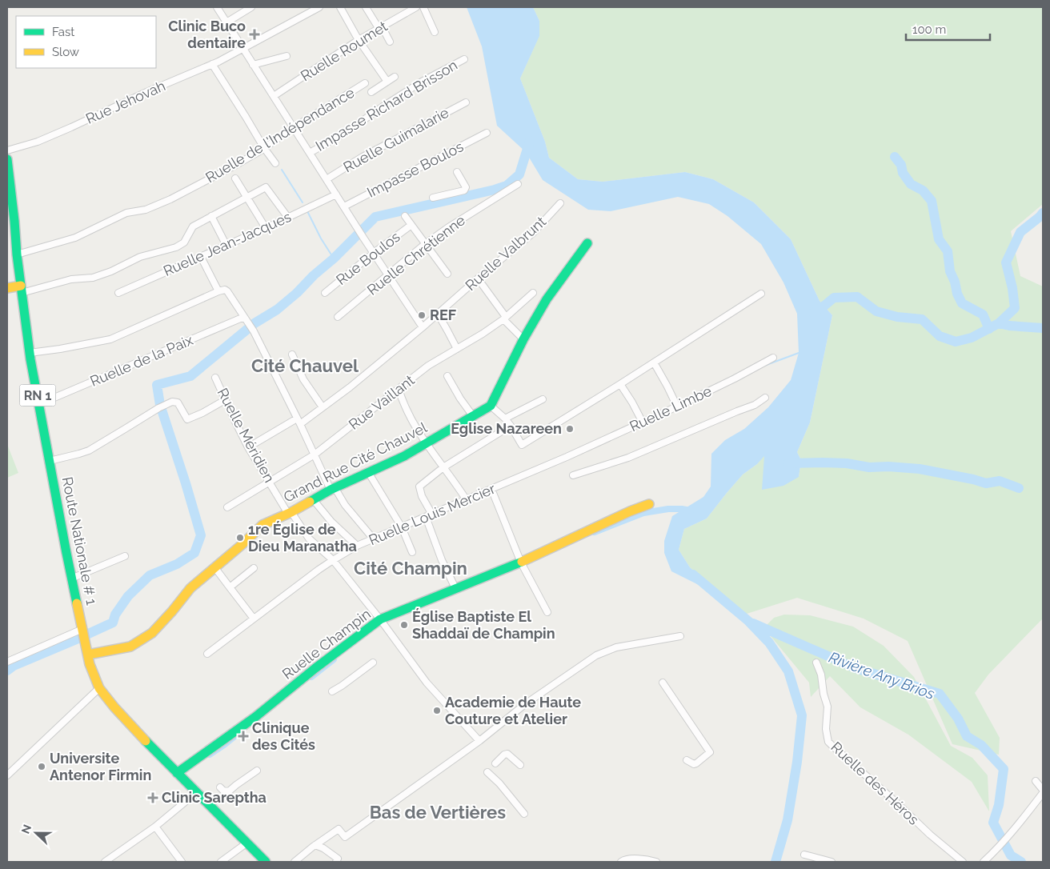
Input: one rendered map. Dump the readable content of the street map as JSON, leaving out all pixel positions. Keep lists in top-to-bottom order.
{
  "streets": {
    "street": [
      "Ruelle Roumet",
      "Rue Jehovah",
      "Impasse Richard Brisson",
      "Ruelle de l'Indépendance",
      "Ruelle Guimalarie",
      "Impasse Boulos",
      "Ruelle Jean-Jacques",
      "Ruelle Valbrunt",
      "Ruelle Chrétienne",
      "Rue Boulos",
      "Ruelle de la Paix",
      "RN 1",
      "Rue Vaillant",
      "Ruelle Limbe",
      "Ruelle Méridien",
      "Grand Rue Cité Chauvel",
      "Ruelle Louis Mercier",
      "Route Nationale # 1",
      "Ruelle Champin",
      "Ruelle des Héros"
    ]
  },
  "crossings": [
    ["Ruelle de l'Indépendance", "Route Nationale # 1"],
    ["Ruelle Valbrunt", "Ruelle Méridien"],
    ["Ruelle de la Paix", "Route Nationale # 1"],
    ["Rue Vaillant", "Ruelle Méridien"],
    ["Ruelle Limbe", "Ruelle Louis Mercier"],
    ["Ruelle Méridien", "Grand Rue Cité Chauvel"],
    ["Ruelle Méridien", "Ruelle Louis Mercier"],
    ["Ruelle Méridien", "Ruelle Champin"],
    ["Grand Rue Cité Chauvel", "Route Nationale # 1"],
    ["Route Nationale # 1", "Ruelle Champin"]
  ],
  "districts": ["Cité Chauvel", "Cité Champin", "Bas de Vertières"],
  "water": ["Rivière Any Brios"],
  "places": {
    "health": ["Clinic Buco dentaire", "Clinique des Cités", "Clinic Sareptha"],
    "other": [
      "REF",
      "Eglise Nazareen",
      "1re Église de Dieu Maranatha",
      "Église Baptiste El Shaddaï de Champin",
      "Academie de Haute Couture et Atelier",
      "Universite Antenor Firmin"
    ]
  },
  "legend": ["Fast", "Slow"],
  "scale_bar": "100 m",
  "north": "left"
}
